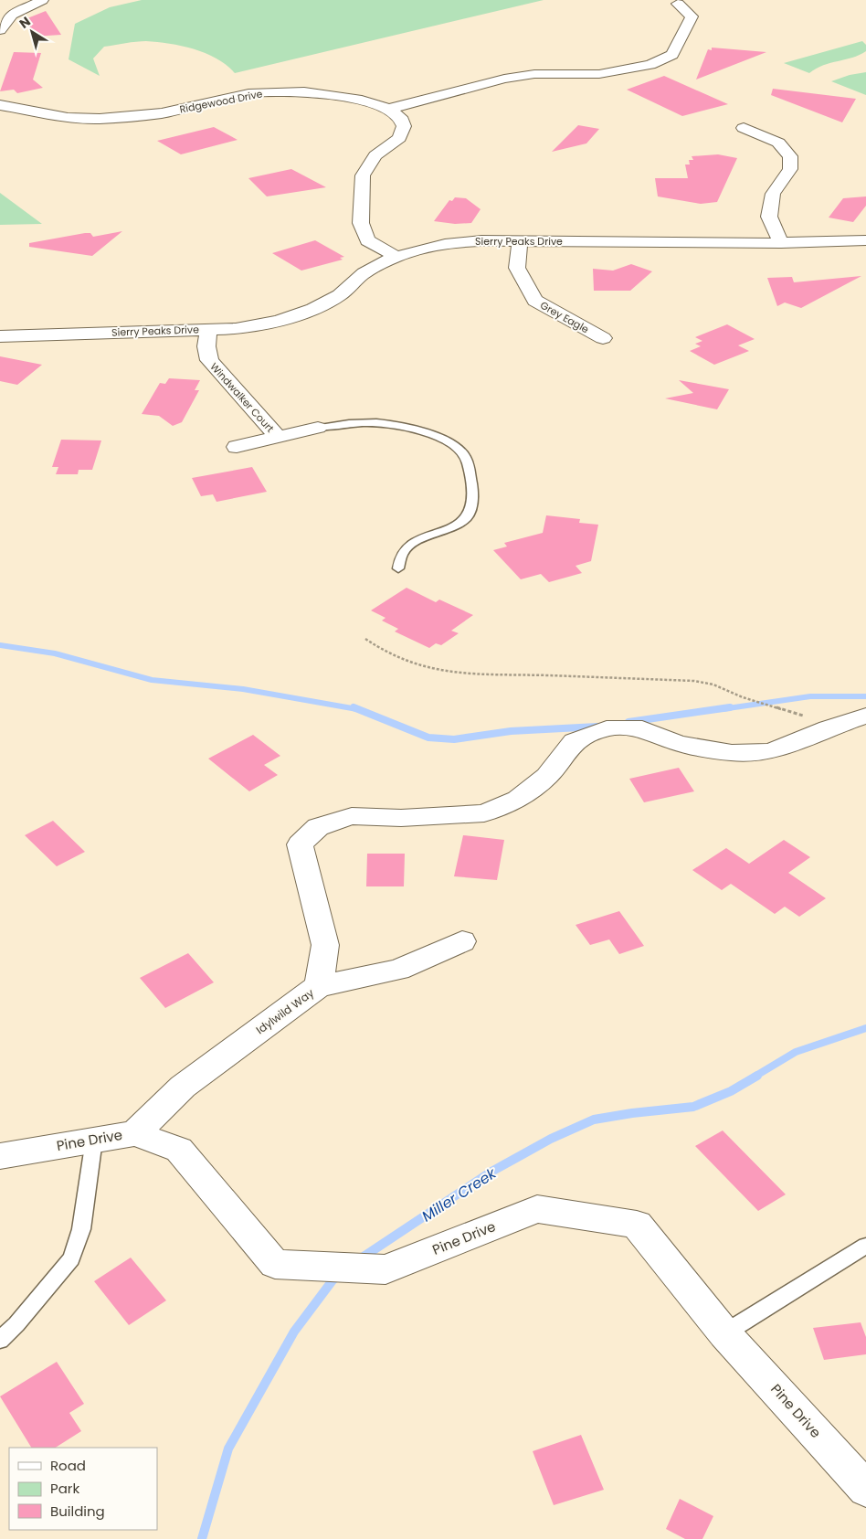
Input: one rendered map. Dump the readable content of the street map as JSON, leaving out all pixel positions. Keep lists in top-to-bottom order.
{
  "streets": {
    "street": [
      "Ridgewood Drive",
      "Sierry Peaks Drive",
      "Grey Eagle",
      "Windwalker Court",
      "Idylwild Way",
      "Pine Drive"
    ]
  },
  "crossings": [
    ["Sierry Peaks Drive", "Grey Eagle"],
    ["Sierry Peaks Drive", "Windwalker Court"],
    ["Idylwild Way", "Pine Drive"]
  ],
  "water": ["Miller Creek"],
  "legend": ["Road", "Park", "Building"],
  "north": "top left"
}
